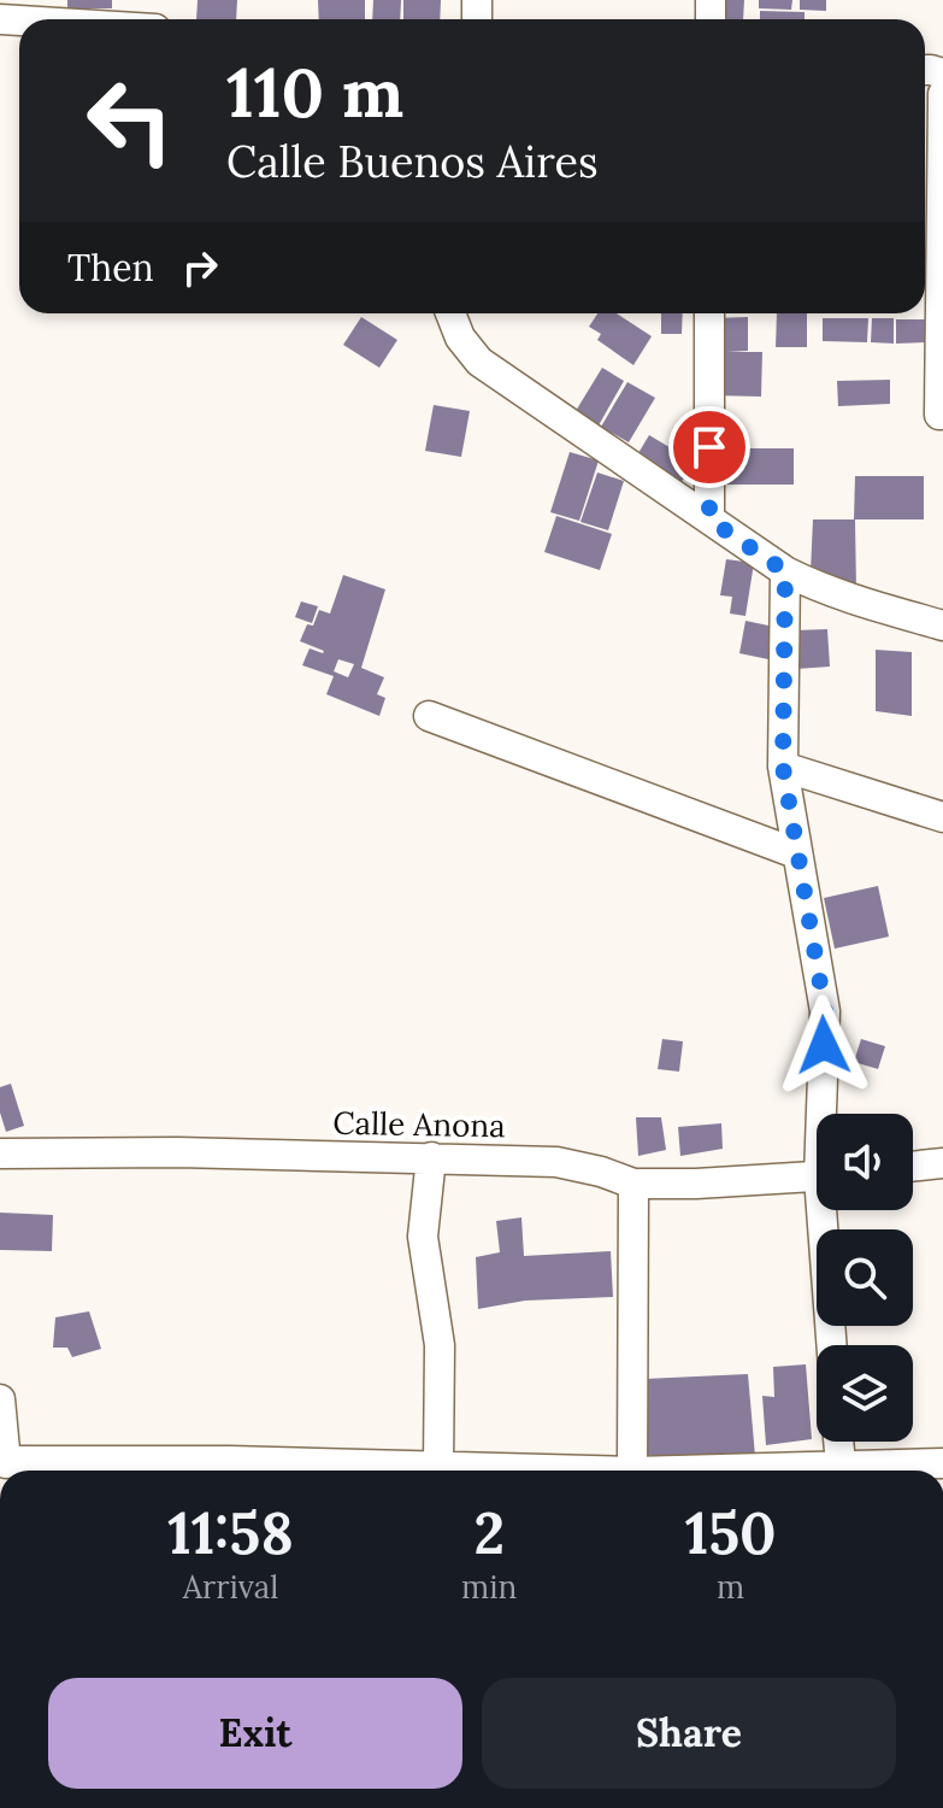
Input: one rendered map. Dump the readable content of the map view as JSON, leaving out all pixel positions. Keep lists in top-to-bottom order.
{
  "streets": {
    "street": ["Calle Anona"]
  },
  "page": {
    "turn": ["110 m", "Calle Buenos Aires"],
    "then": "Then",
    "eta": [
      "11:58",
      "Arrival",
      "2",
      "min",
      "150",
      "m"
    ],
    "buttons": ["Exit", "Share"]
  }
}
